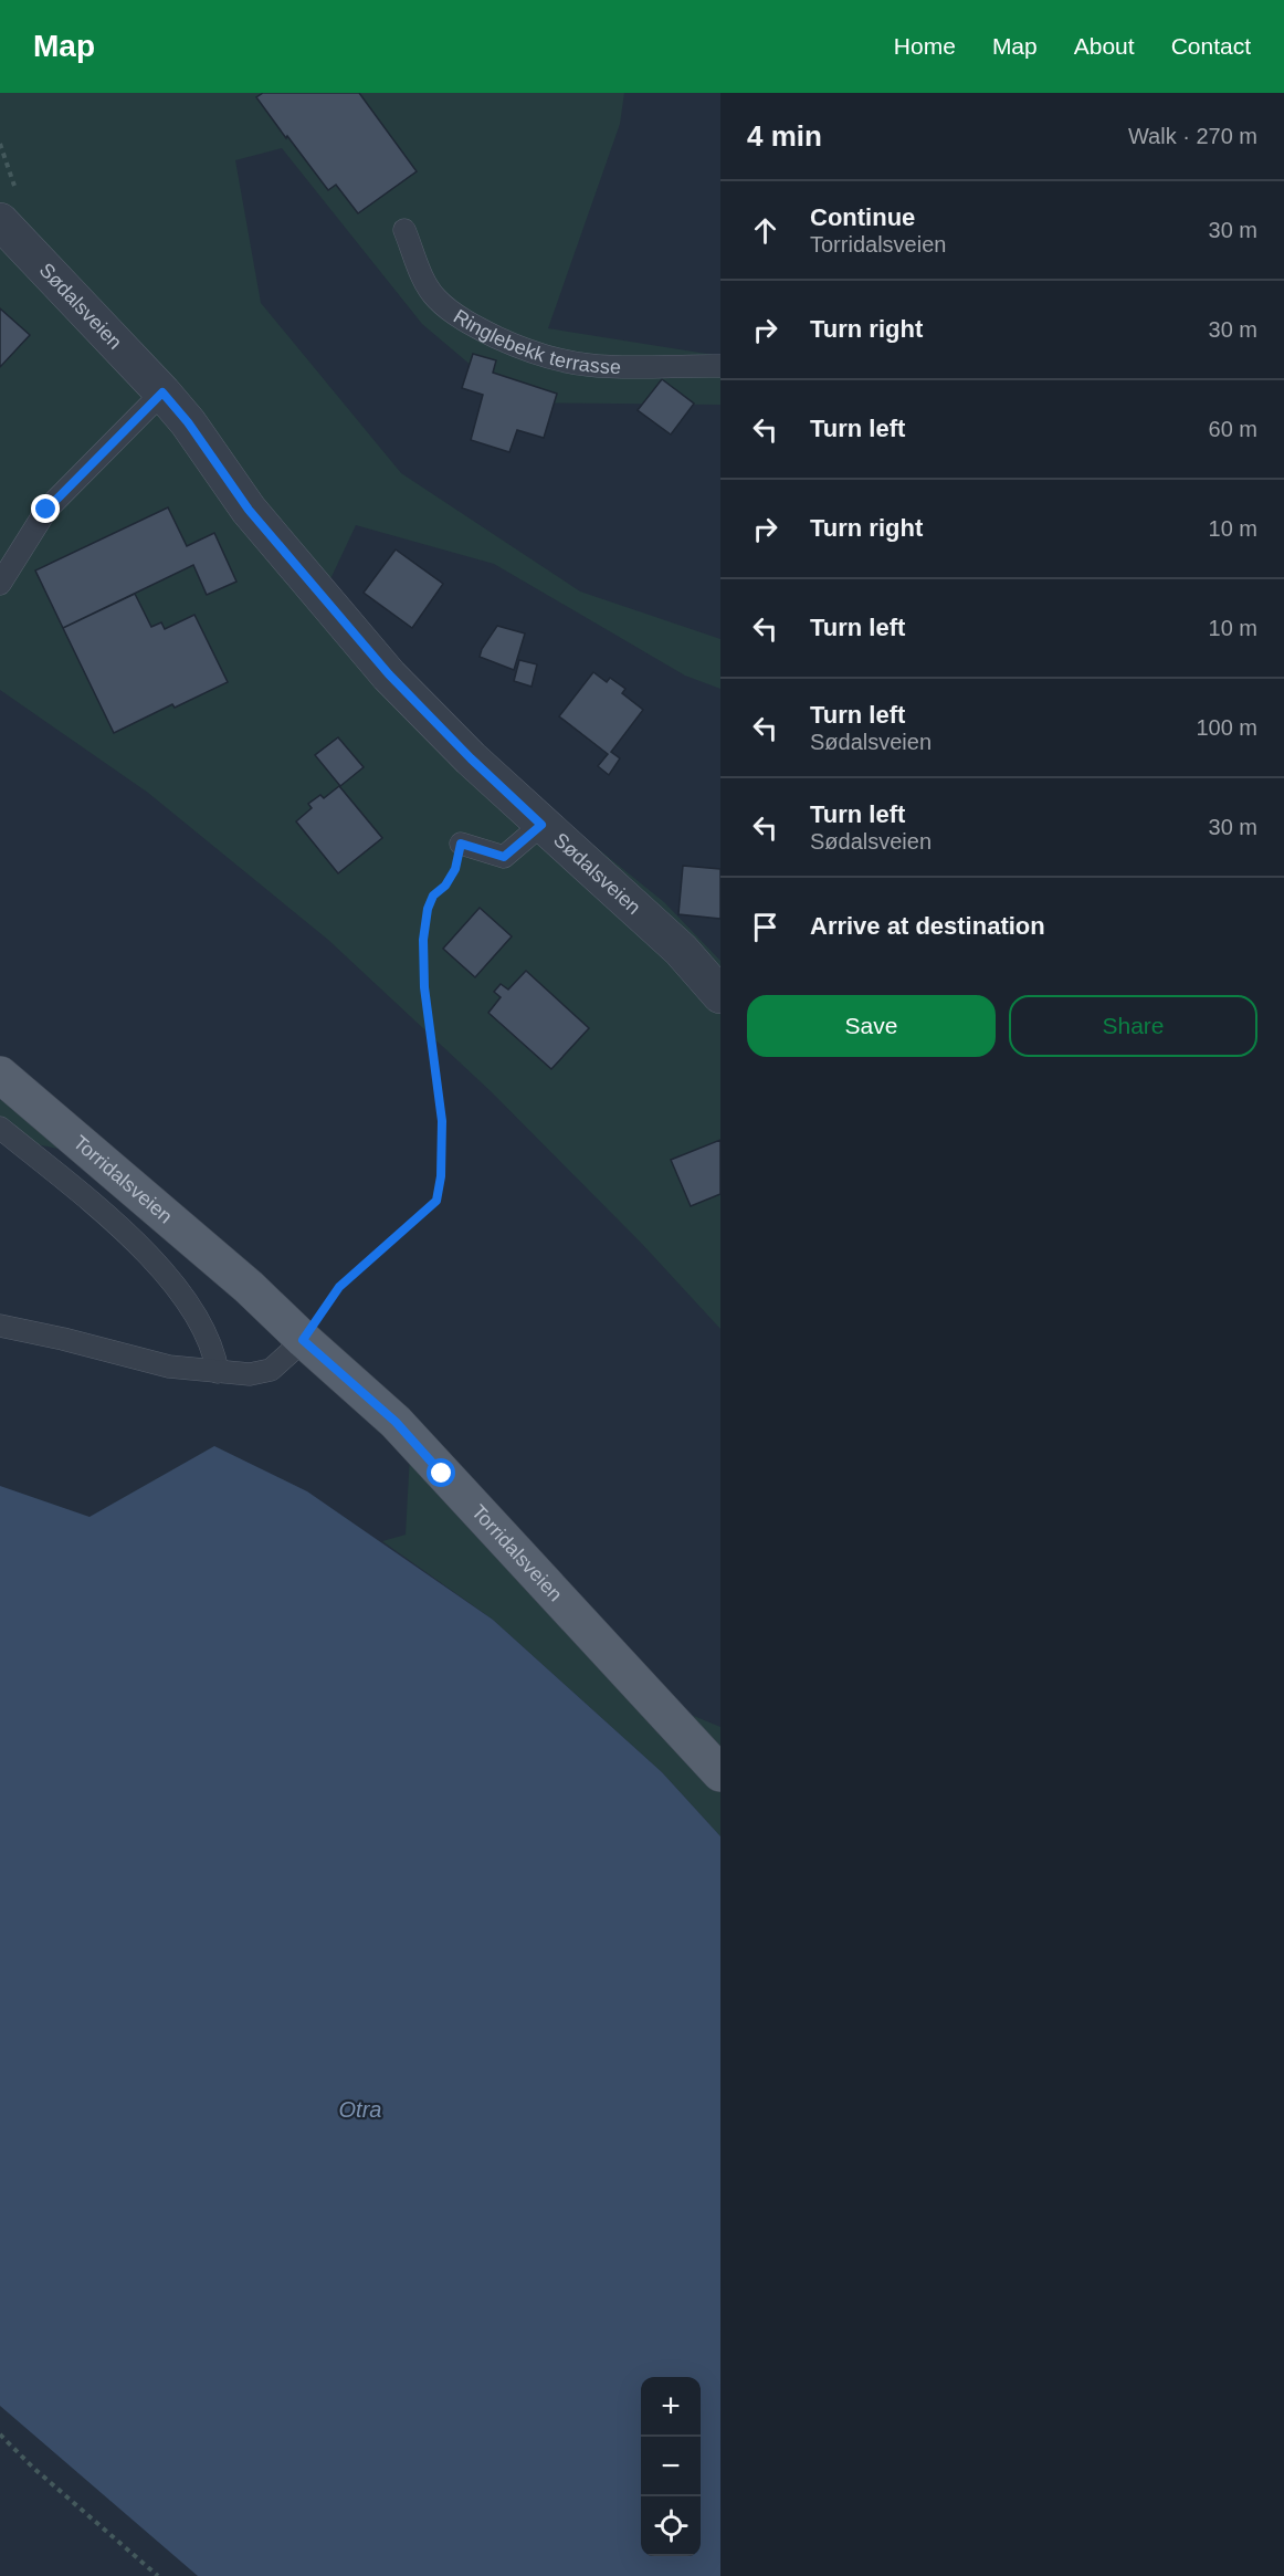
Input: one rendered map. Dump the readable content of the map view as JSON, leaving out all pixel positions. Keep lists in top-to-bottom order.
{
  "streets": {
    "main road": ["Torridalsveien"],
    "street": ["Sødalsveien"],
    "lane": ["Ringlebekk terrasse"]
  },
  "water": ["Otra"],
  "page": {
    "header": "Map",
    "nav": [
      "Home",
      "Map",
      "About",
      "Contact"
    ],
    "heading": ["4 min", "Walk · 270 m"],
    "list": [
      ["Continue", "Torridalsveien", "30 m"],
      ["Turn right", "30 m"],
      ["Turn left", "60 m"],
      ["Turn right", "10 m"],
      ["Turn left", "10 m"],
      ["Turn left", "Sødalsveien", "100 m"],
      ["Turn left", "Sødalsveien", "30 m"],
      "Arrive at destination"
    ],
    "buttons": ["Save", "Share"],
    "map_buttons": ["+", "−"]
  }
}
